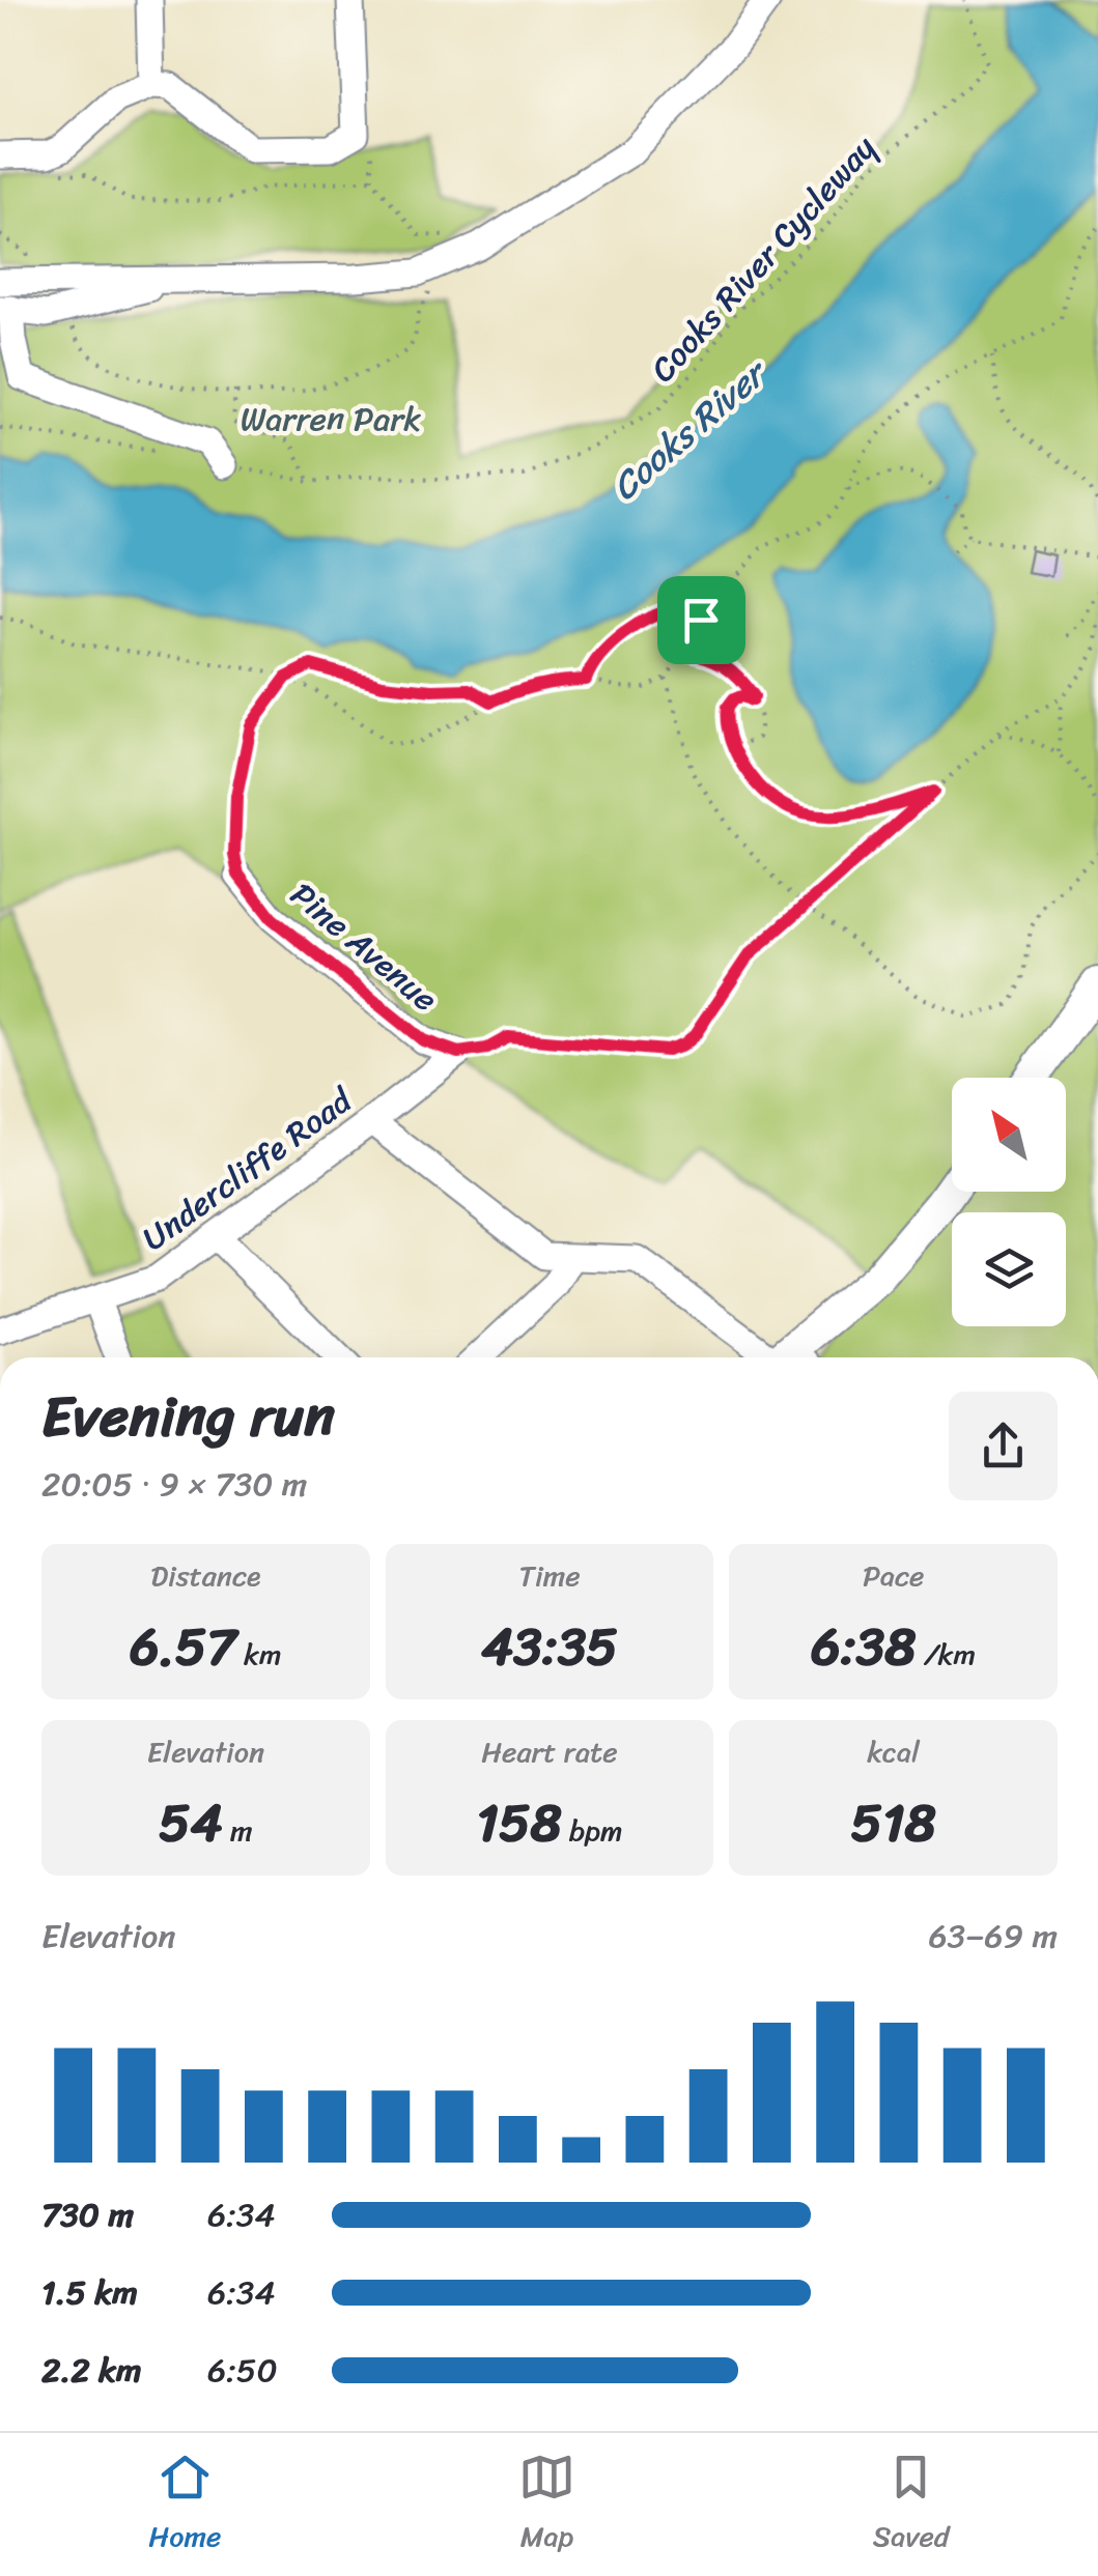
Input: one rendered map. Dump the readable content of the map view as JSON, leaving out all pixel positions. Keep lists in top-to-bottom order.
{
  "streets": {
    "street": ["Pine Avenue", "Undercliffe Road"],
    "path": ["Cooks River Cycleway"]
  },
  "crossings": [
    ["Pine Avenue", "Undercliffe Road"]
  ],
  "water": ["Cooks River"],
  "parks": ["Warren Park"],
  "north": "top left",
  "page": {
    "heading": ["Evening run", "20:05 · 9 × 730 m"],
    "stats": [
      ["Distance", "6.57 km"],
      ["Time", "43:35"],
      ["Pace", "6:38 /km"],
      ["Elevation", "54 m"],
      ["Heart rate", "158 bpm"],
      ["kcal", "518"]
    ],
    "chart": ["Elevation", "63–69 m"],
    "list": [
      {
        "name": "730 m",
        "note": "6:34"
      },
      {
        "name": "1.5 km",
        "note": "6:34"
      },
      {
        "name": "2.2 km",
        "note": "6:50"
      }
    ],
    "tabs": ["Home", "Map", "Saved"]
  }
}
